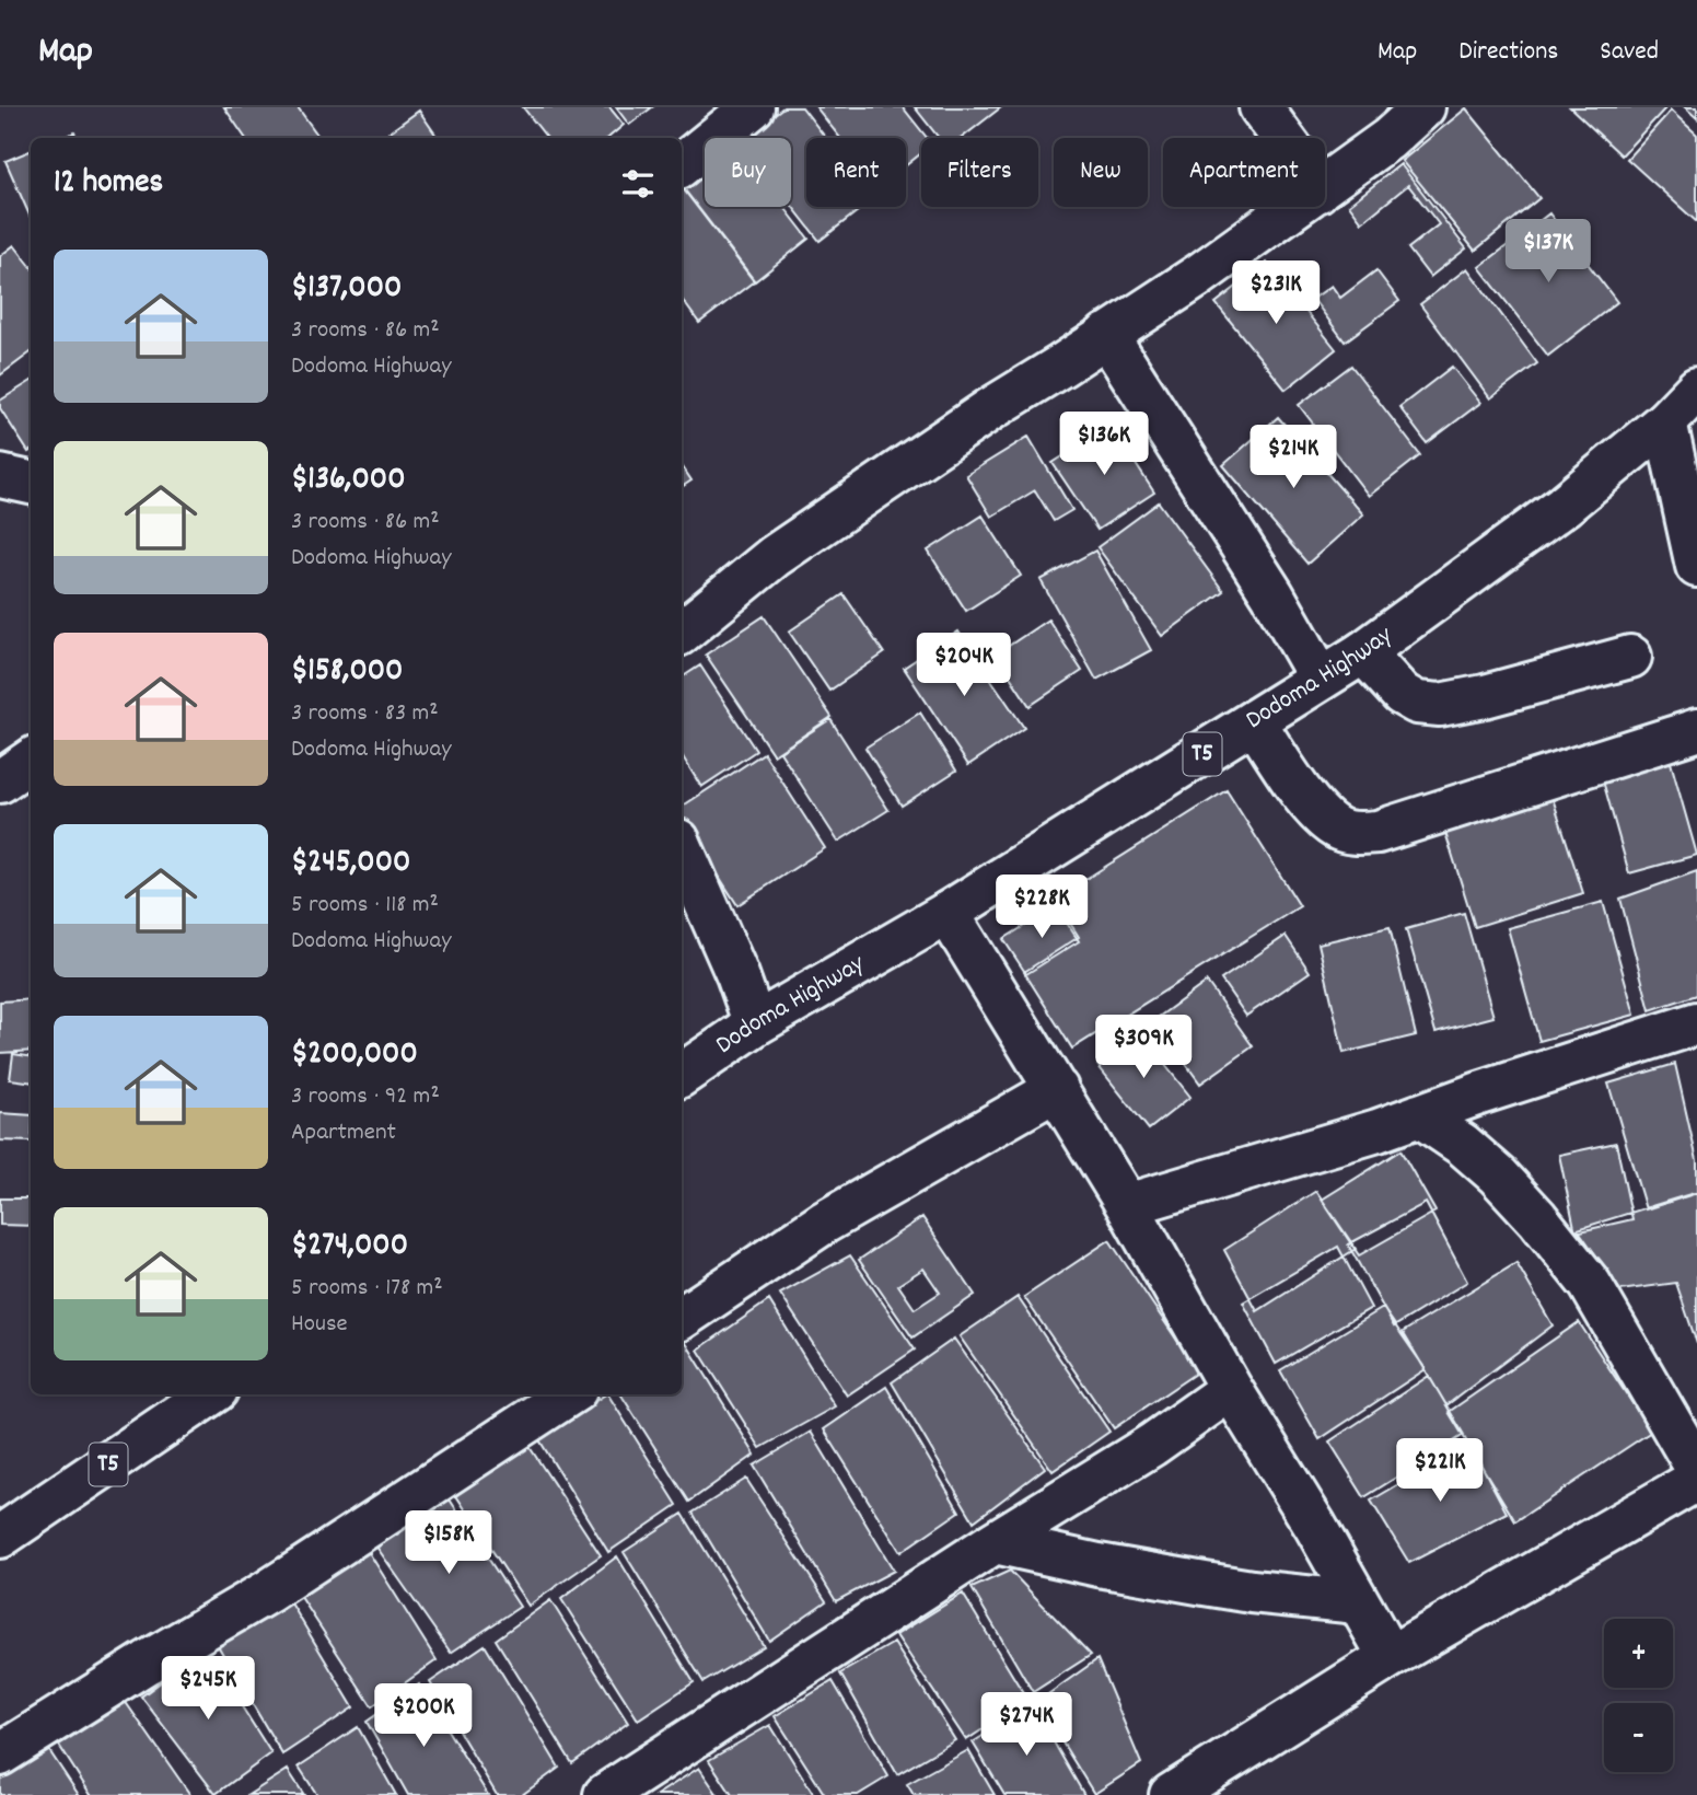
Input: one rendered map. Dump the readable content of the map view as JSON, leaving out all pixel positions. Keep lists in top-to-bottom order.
{
  "streets": {
    "main road": ["Dodoma Highway", "T5"]
  },
  "page": {
    "header": "Map",
    "nav": ["Map", "Directions", "Saved"],
    "chip": [
      "Buy",
      "Rent",
      "Filters",
      "New",
      "Apartment"
    ],
    "heading": "12 homes",
    "price": [
      "$137K",
      "$231K",
      "$136K",
      "$214K",
      "$204K",
      "$228K",
      "$309K",
      "$221K",
      "$158K",
      "$245K",
      "$200K",
      "$274K"
    ],
    "list": [
      {
        "name": "$137,000",
        "note": "3 rooms · 86 m² · Dodoma Highway"
      },
      {
        "name": "$136,000",
        "note": "3 rooms · 86 m² · Dodoma Highway"
      },
      {
        "name": "$158,000",
        "note": "3 rooms · 83 m² · Dodoma Highway"
      },
      {
        "name": "$245,000",
        "note": "5 rooms · 118 m² · Dodoma Highway"
      },
      {
        "name": "$200,000",
        "note": "3 rooms · 92 m² · Apartment"
      },
      {
        "name": "$274,000",
        "note": "5 rooms · 178 m² · House"
      }
    ],
    "map_buttons": ["+", "−"]
  }
}
